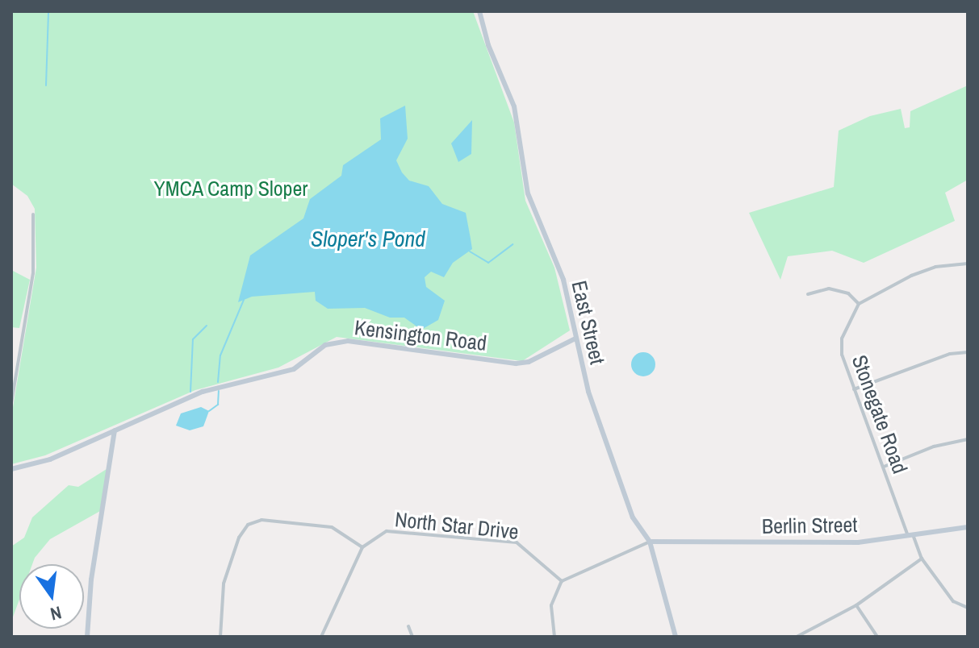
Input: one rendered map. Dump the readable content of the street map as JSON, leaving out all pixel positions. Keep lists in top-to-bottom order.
{
  "streets": {
    "main road": ["East Street", "Kensington Road", "Berlin Street"],
    "street": ["Stonegate Road", "North Star Drive"]
  },
  "crossings": [
    ["East Street", "Kensington Road"],
    ["East Street", "Berlin Street"],
    ["Stonegate Road", "Berlin Street"]
  ],
  "water": ["Sloper's Pond"],
  "parks": ["YMCA Camp Sloper"],
  "north": "bottom"
}
